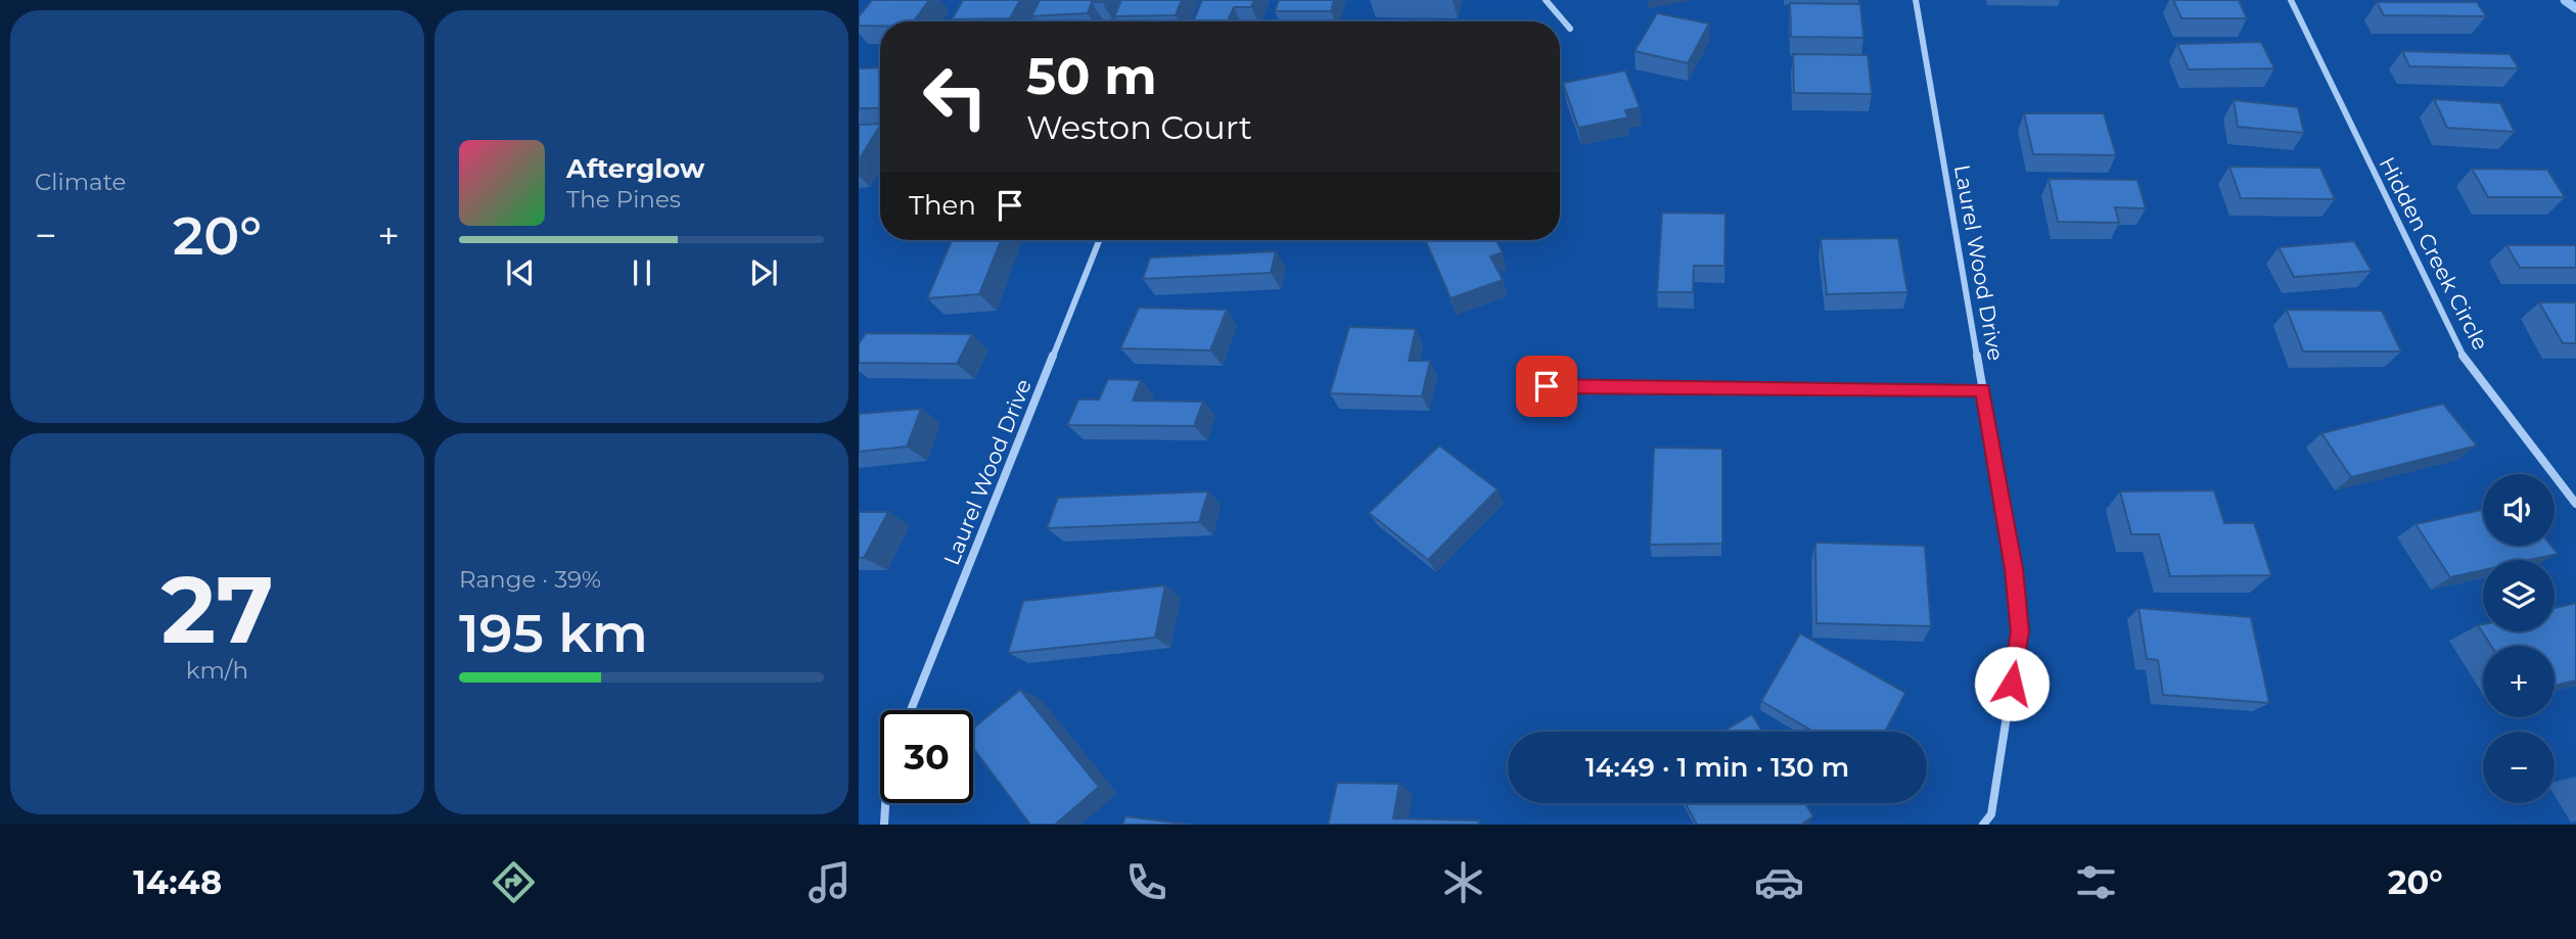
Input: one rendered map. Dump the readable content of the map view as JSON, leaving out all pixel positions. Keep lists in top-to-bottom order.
{
  "streets": {
    "street": ["Hidden Creek Circle", "Laurel Wood Drive"]
  },
  "page": {
    "tile": [
      "Climate",
      ["27", "km/h"],
      ["Range · 39%", "195 km"]
    ],
    "turn": ["50 m", "Weston Court"],
    "song": ["Afterglow", "The Pines"],
    "then": "Then",
    "heat": ["−", "20°", "+"],
    "map_buttons": ["+", "−"],
    "limit": "30",
    "trip": "14:49 · 1 min · 130 m",
    "tabs": ["14:48", "20°"]
  }
}
